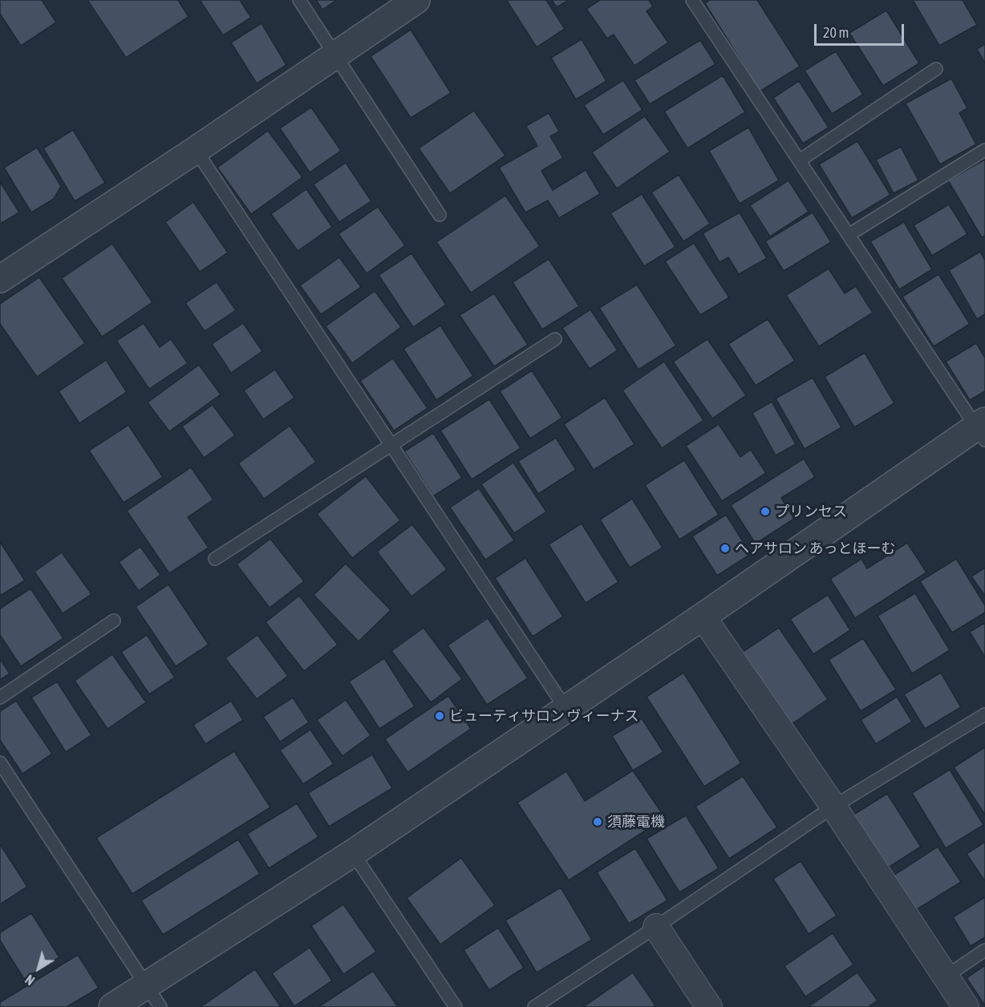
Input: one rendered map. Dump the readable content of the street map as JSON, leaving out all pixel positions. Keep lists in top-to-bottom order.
{
  "places": [
    "プリンセス",
    "ヘアサロン あっとほーむ",
    "ビューティサロン ヴィーナス",
    "須藤電機"
  ],
  "scale_bar": "20 m",
  "north": "bottom left"
}
